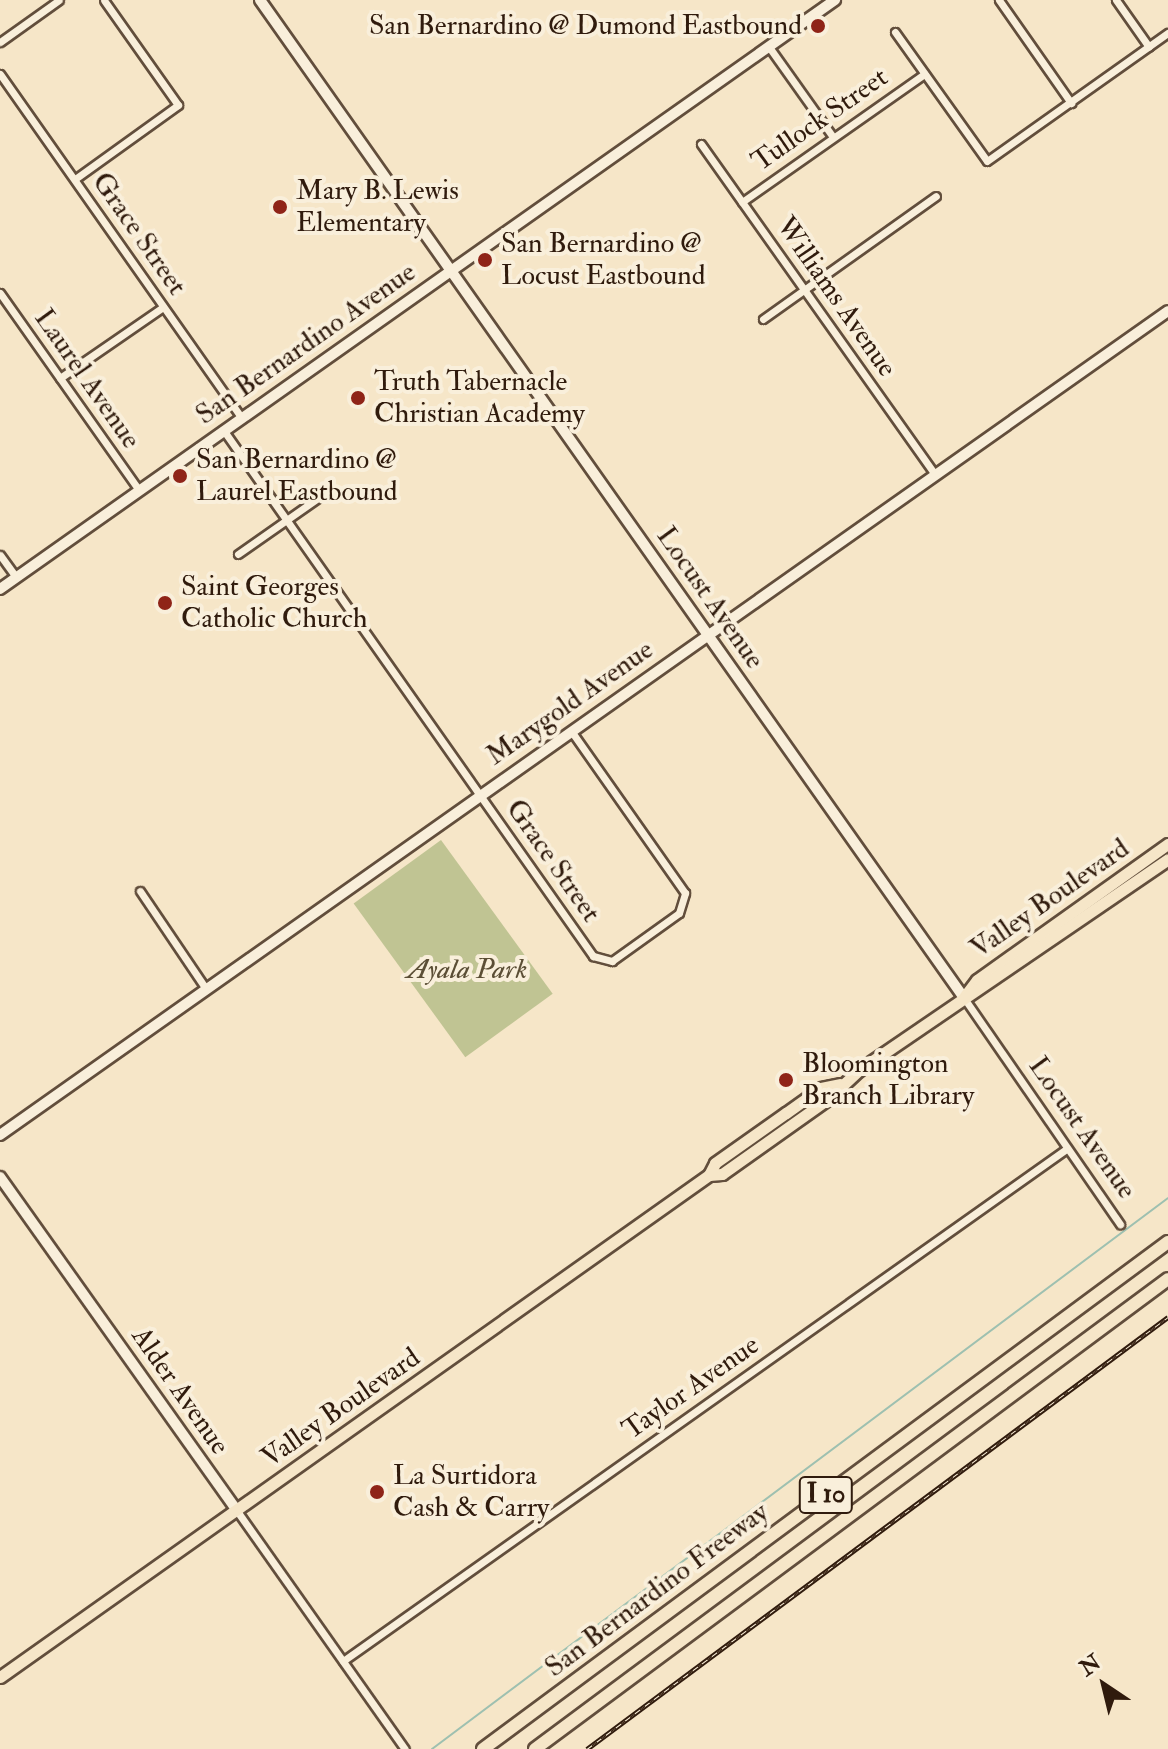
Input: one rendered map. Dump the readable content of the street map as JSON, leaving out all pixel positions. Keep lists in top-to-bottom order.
{
  "streets": {
    "highway": ["I 10", "San Bernardino Freeway"],
    "main road": ["Valley Boulevard"],
    "street": [
      "Tullock Street",
      "Grace Street",
      "Williams Avenue",
      "San Bernardino Avenue",
      "Laurel Avenue",
      "Locust Avenue",
      "Marygold Avenue",
      "Taylor Avenue",
      "Alder Avenue"
    ]
  },
  "crossings": [
    ["Tullock Street", "Williams Avenue"],
    ["Grace Street", "San Bernardino Avenue"],
    ["Grace Street", "Marygold Avenue"],
    ["Williams Avenue", "Marygold Avenue"],
    ["San Bernardino Avenue", "Laurel Avenue"],
    ["San Bernardino Avenue", "Locust Avenue"],
    ["Locust Avenue", "Marygold Avenue"],
    ["Locust Avenue", "Valley Boulevard"],
    ["Locust Avenue", "Taylor Avenue"],
    ["Valley Boulevard", "Alder Avenue"],
    ["Taylor Avenue", "Alder Avenue"]
  ],
  "parks": ["Ayala Park"],
  "places": [
    "San Bernardino @ Dumond Eastbound",
    "Mary B. Lewis Elementary",
    "San Bernardino @ Locust Eastbound",
    "Truth Tabernacle Christian Academy",
    "San Bernardino @ Laurel Eastbound",
    "Saint Georges Catholic Church",
    "Bloomington Branch Library",
    "La Surtidora Cash & Carry"
  ],
  "north": "top left"
}
